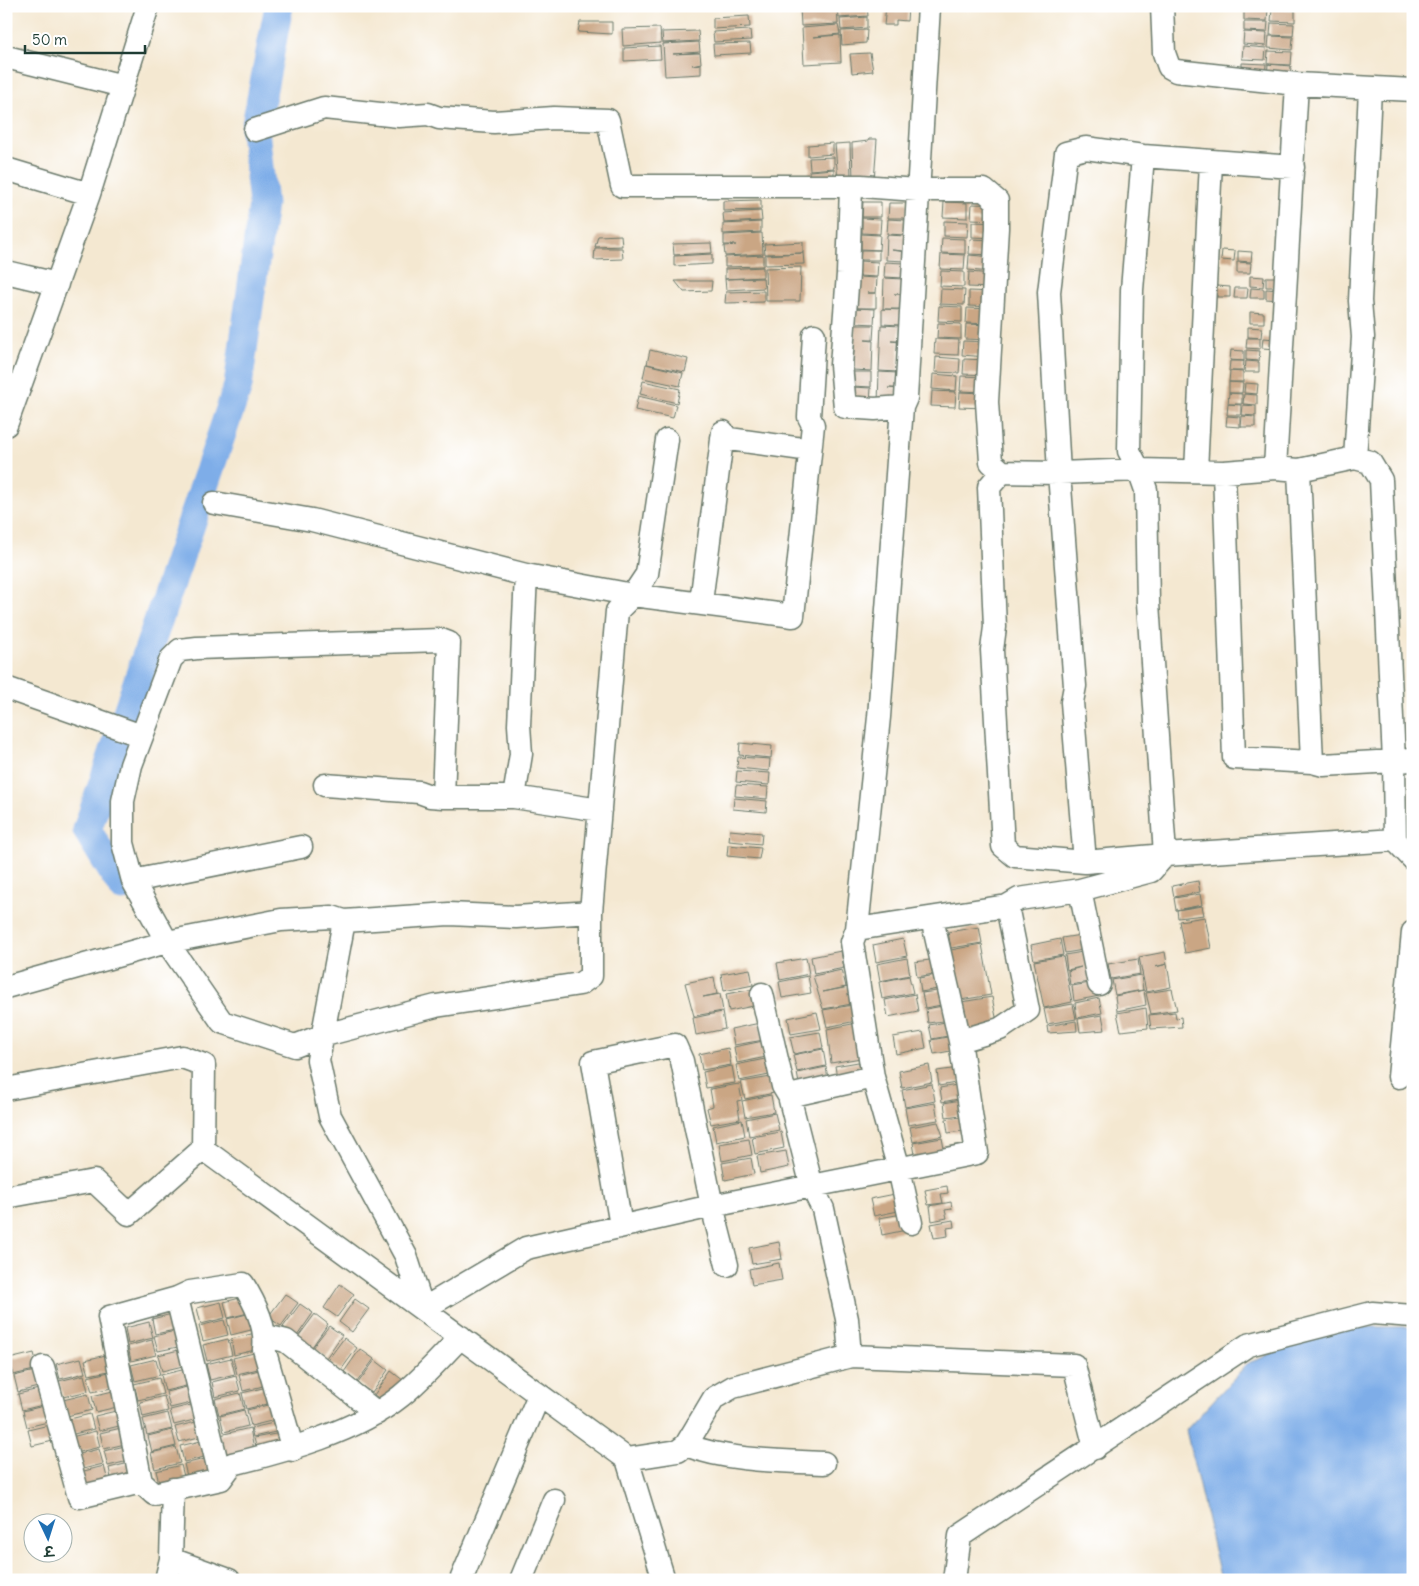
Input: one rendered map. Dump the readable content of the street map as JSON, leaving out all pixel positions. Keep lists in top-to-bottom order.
{
  "scale_bar": "50 m",
  "north": "bottom"
}
